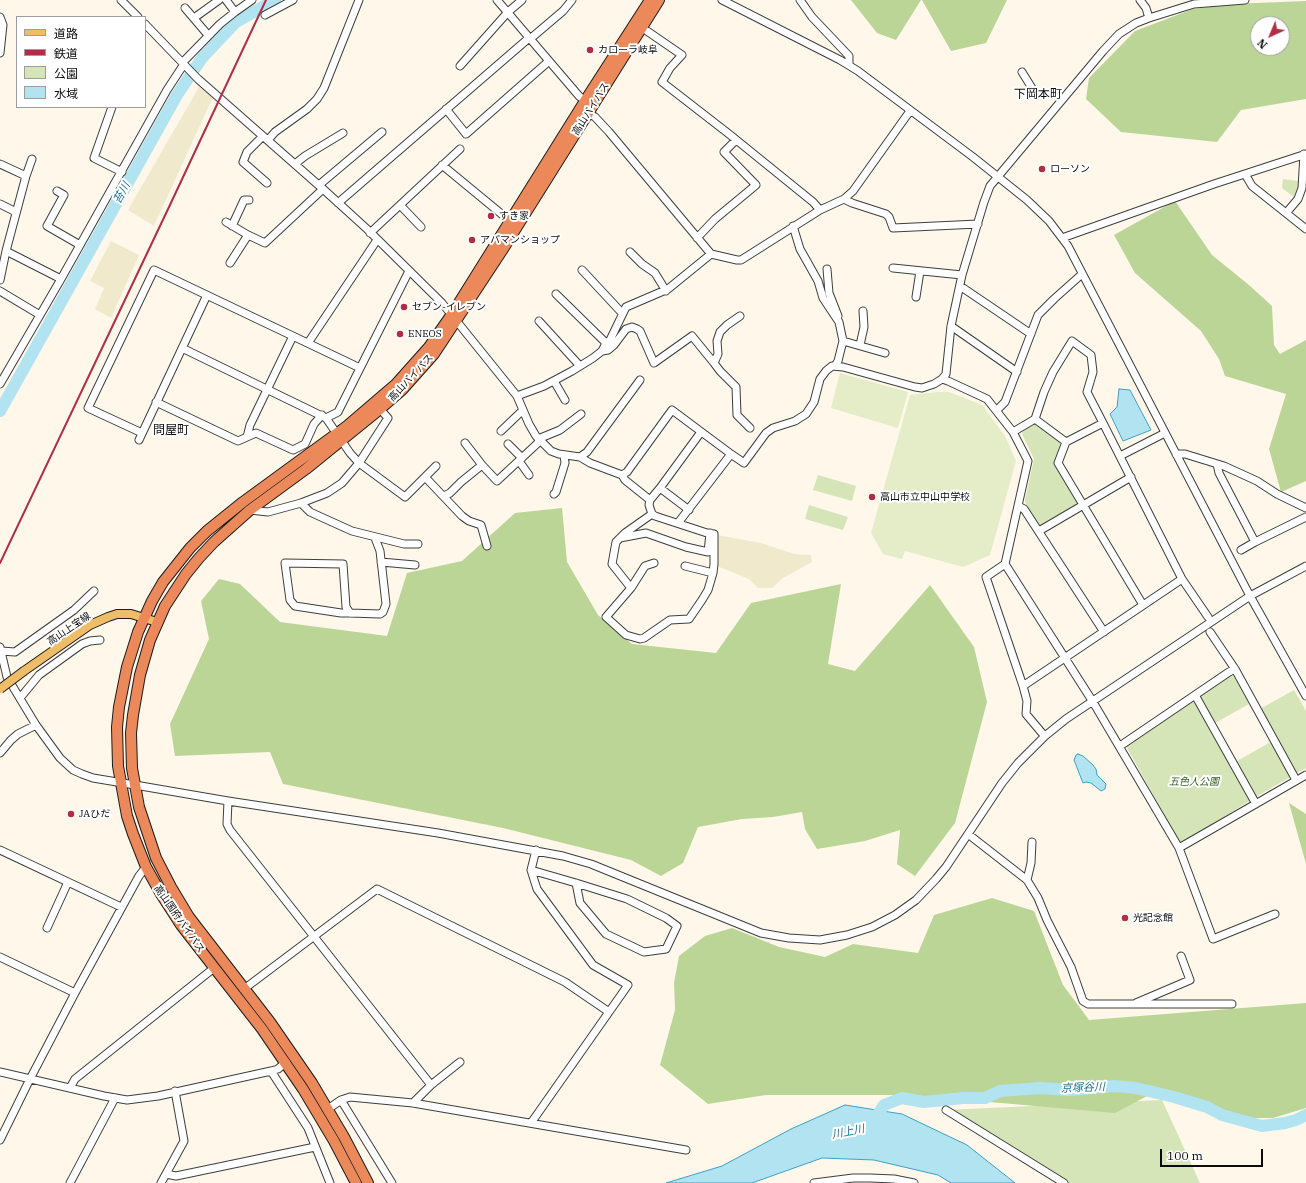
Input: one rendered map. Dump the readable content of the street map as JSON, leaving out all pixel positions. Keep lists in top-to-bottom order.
{
  "streets": {
    "highway": ["高山バイパス", "高山国府バイパス"],
    "main road": ["高山上宝線"]
  },
  "crossings": [
    ["高山バイパス", "高山上宝線"],
    ["高山バイパス", "高山国府バイパス"],
    ["高山上宝線", "高山国府バイパス"]
  ],
  "districts": ["下岡本町", "問屋町"],
  "water": ["苔川", "京塚谷川", "川上川"],
  "parks": ["五色人公園"],
  "places": [
    "カローラ岐阜",
    "ローソン",
    "すき家",
    "アパマンショップ",
    "セブン-イレブン",
    "ENEOS",
    "高山市立中山中学校",
    "JAひだ",
    "光記念館"
  ],
  "legend": [
    "道路",
    "鉄道",
    "公園",
    "水域"
  ],
  "scale_bar": "100 m",
  "north": "bottom left"
}
